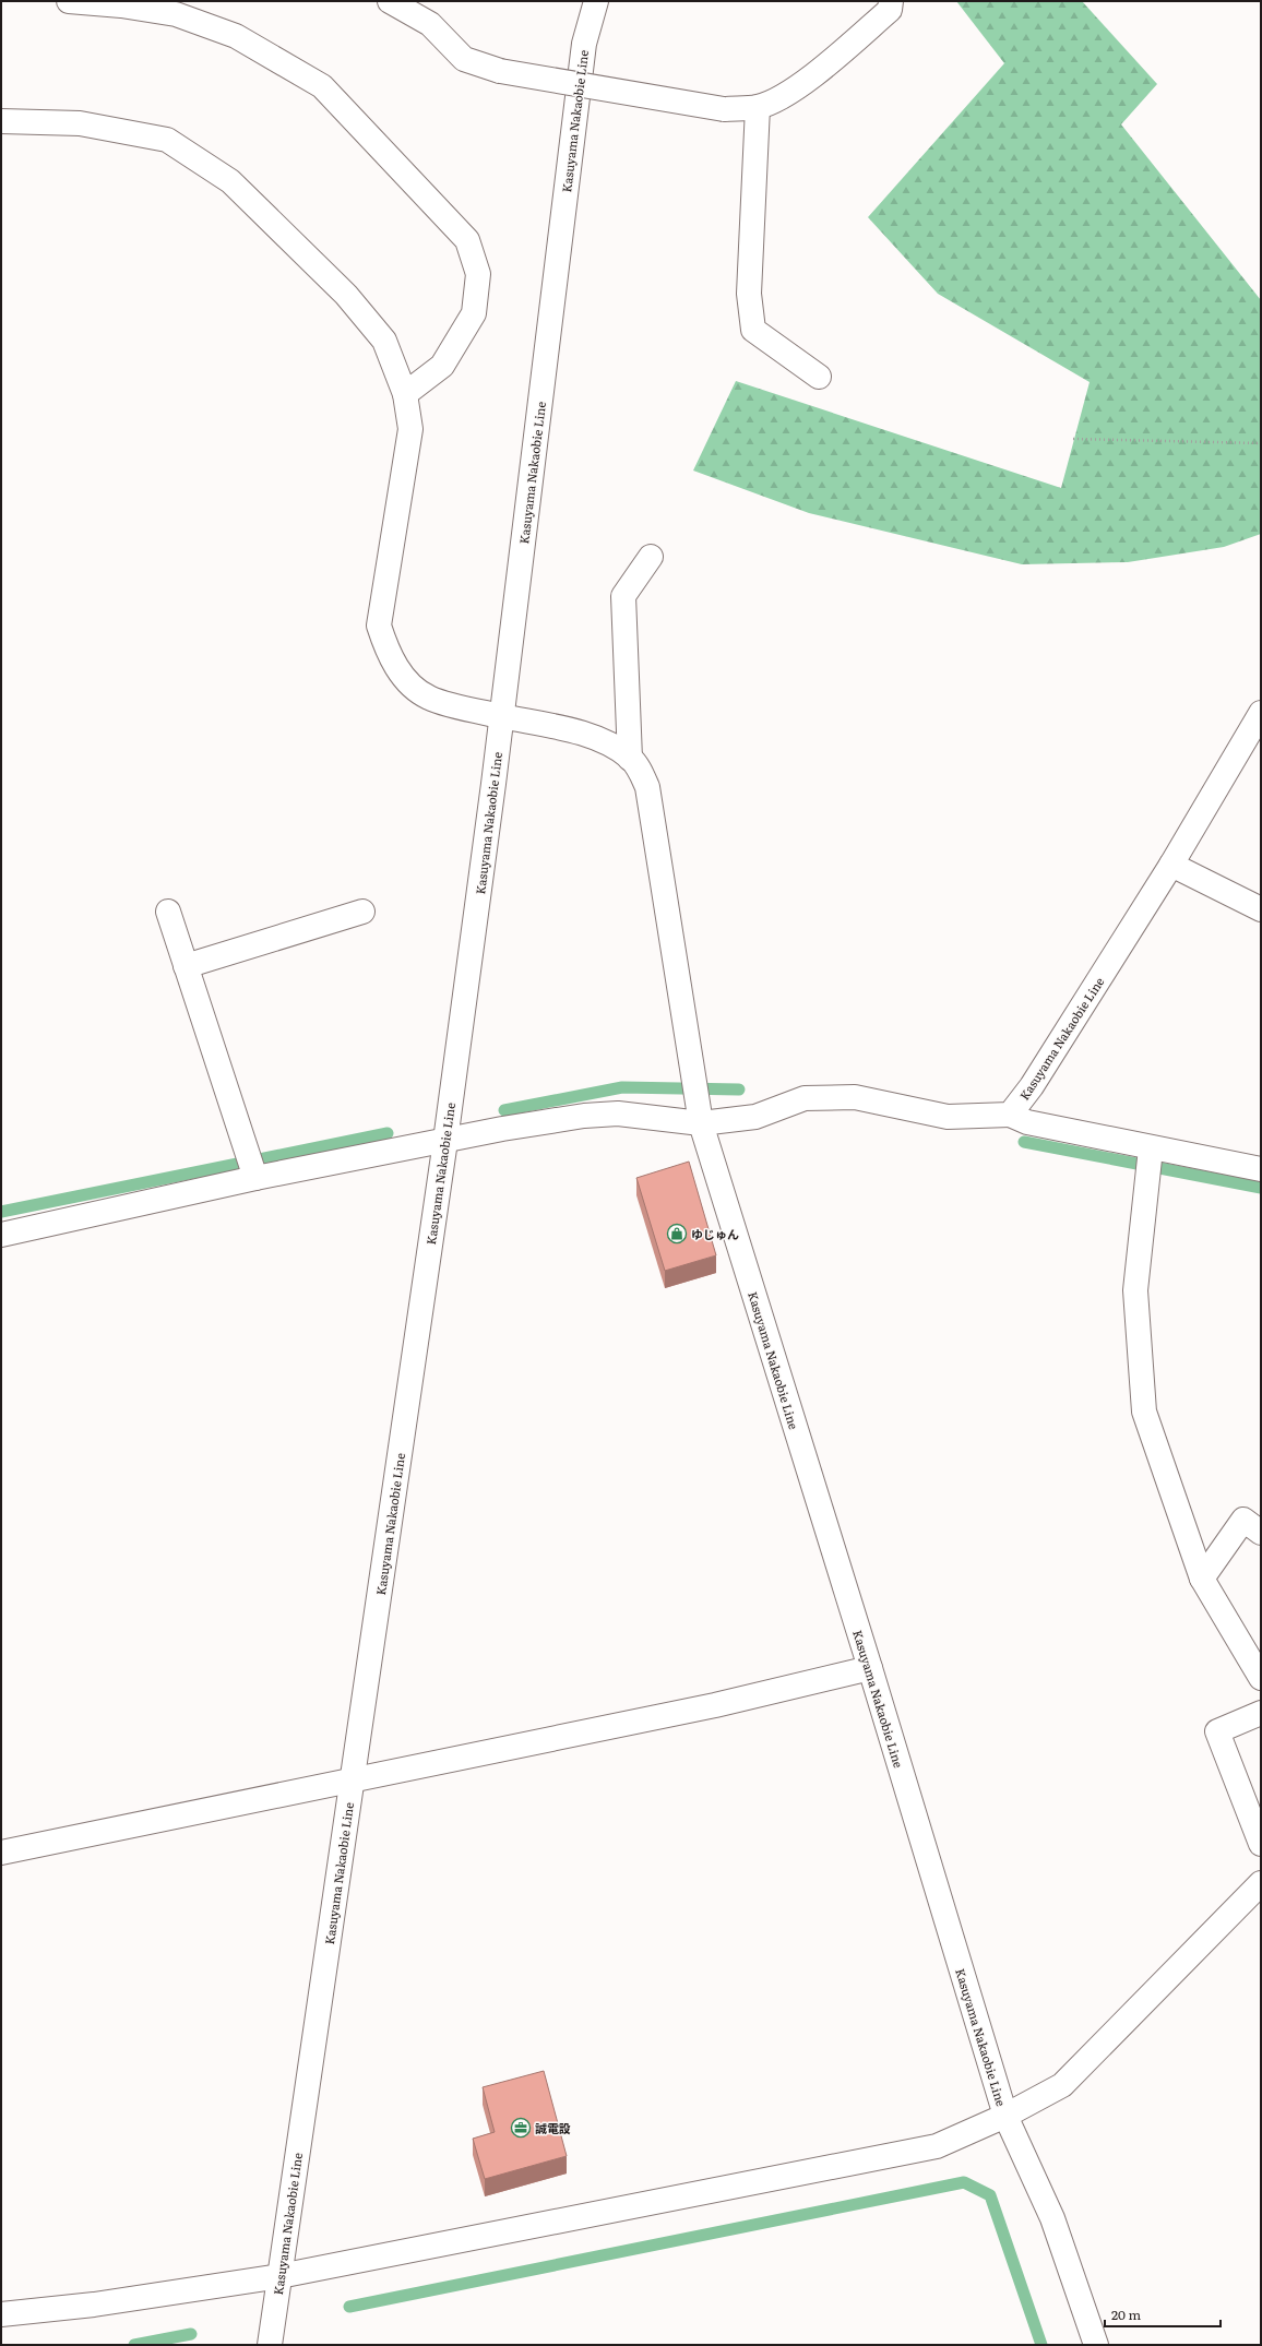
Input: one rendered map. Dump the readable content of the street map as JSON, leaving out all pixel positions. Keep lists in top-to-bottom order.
{
  "streets": {
    "street": ["Kasuyama Nakaobie Line"]
  },
  "places": {
    "shop": ["ゆじゅん"],
    "office": ["誠電設"]
  },
  "scale_bar": "20 m"
}
